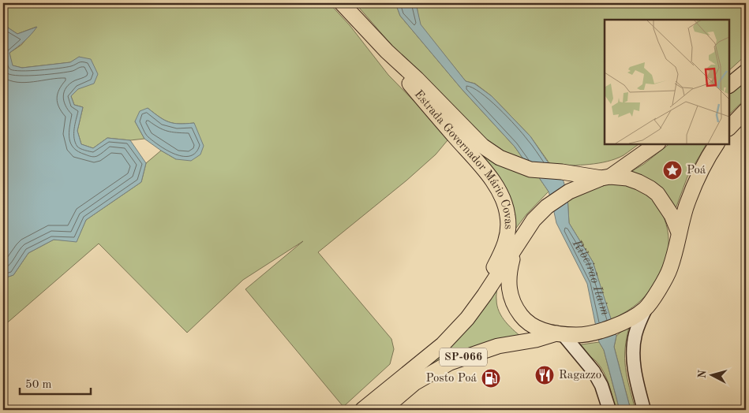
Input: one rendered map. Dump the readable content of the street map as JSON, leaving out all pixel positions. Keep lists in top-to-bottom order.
{
  "streets": {
    "highway": ["Estrada Governador Mário Covas", "SP-066"]
  },
  "crossings": [
    ["Estrada Governador Mário Covas", "SP-066"]
  ],
  "water": ["Ribeirão Itaim"],
  "places": {
    "place": ["Poá"],
    "restaurant": ["Ragazzo"],
    "fuel station": ["Posto Poá"]
  },
  "scale_bar": "50 m",
  "north": "left"
}
